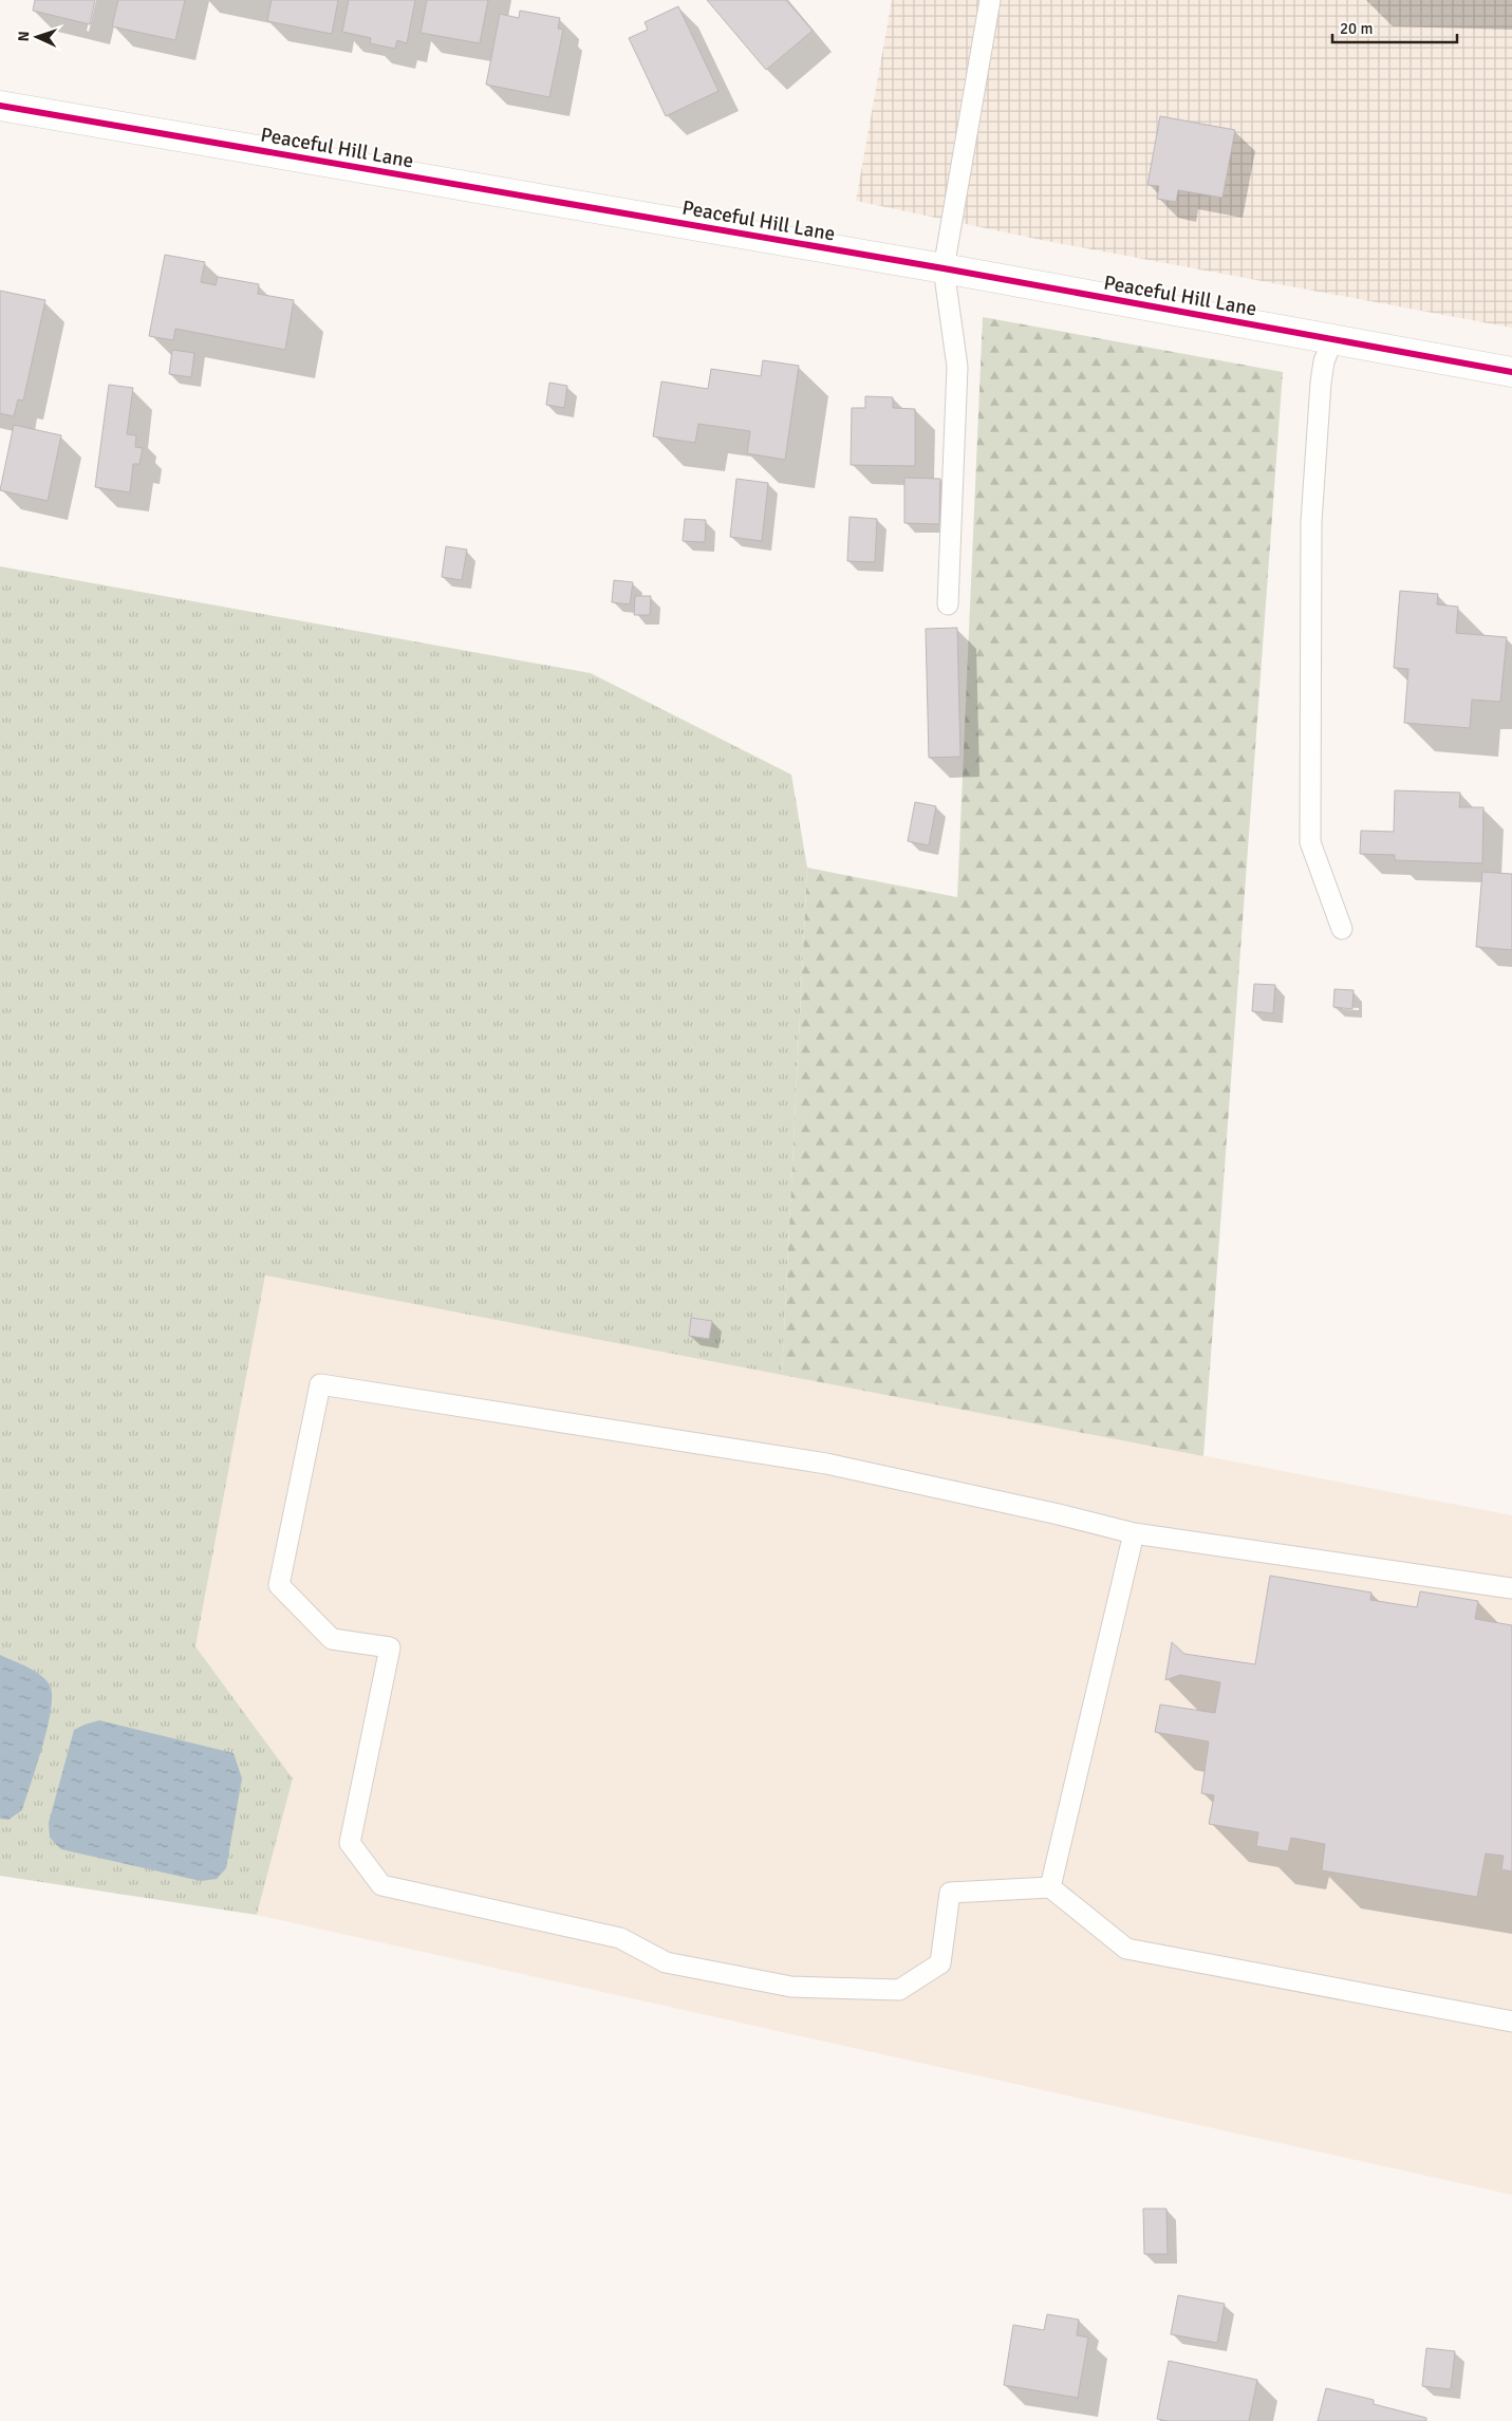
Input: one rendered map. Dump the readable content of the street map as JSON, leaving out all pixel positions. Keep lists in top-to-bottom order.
{
  "streets": {
    "street": ["Peaceful Hill Lane"]
  },
  "scale_bar": "20 m",
  "north": "left"
}
